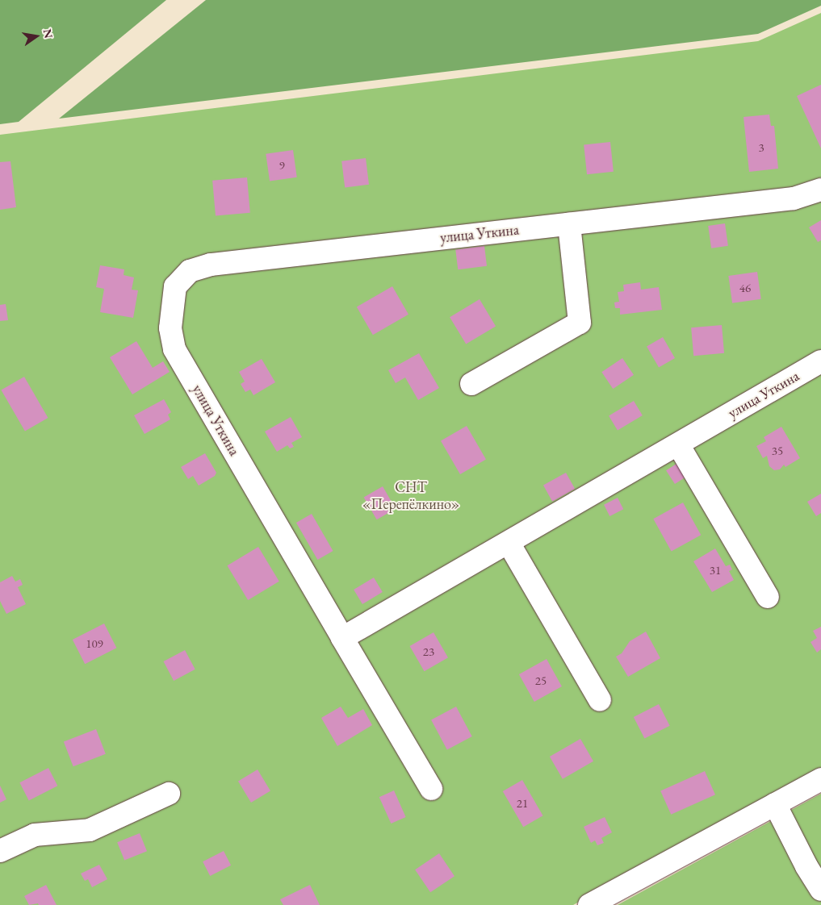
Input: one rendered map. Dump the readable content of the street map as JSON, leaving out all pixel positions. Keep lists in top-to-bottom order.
{
  "streets": {
    "street": ["улица Уткина"]
  },
  "parks": ["СНТ «Перепёлкино»"],
  "house_numbers": [
    "3",
    "9",
    "46",
    "35",
    "31",
    "109",
    "23",
    "25",
    "21"
  ],
  "north": "right"
}
